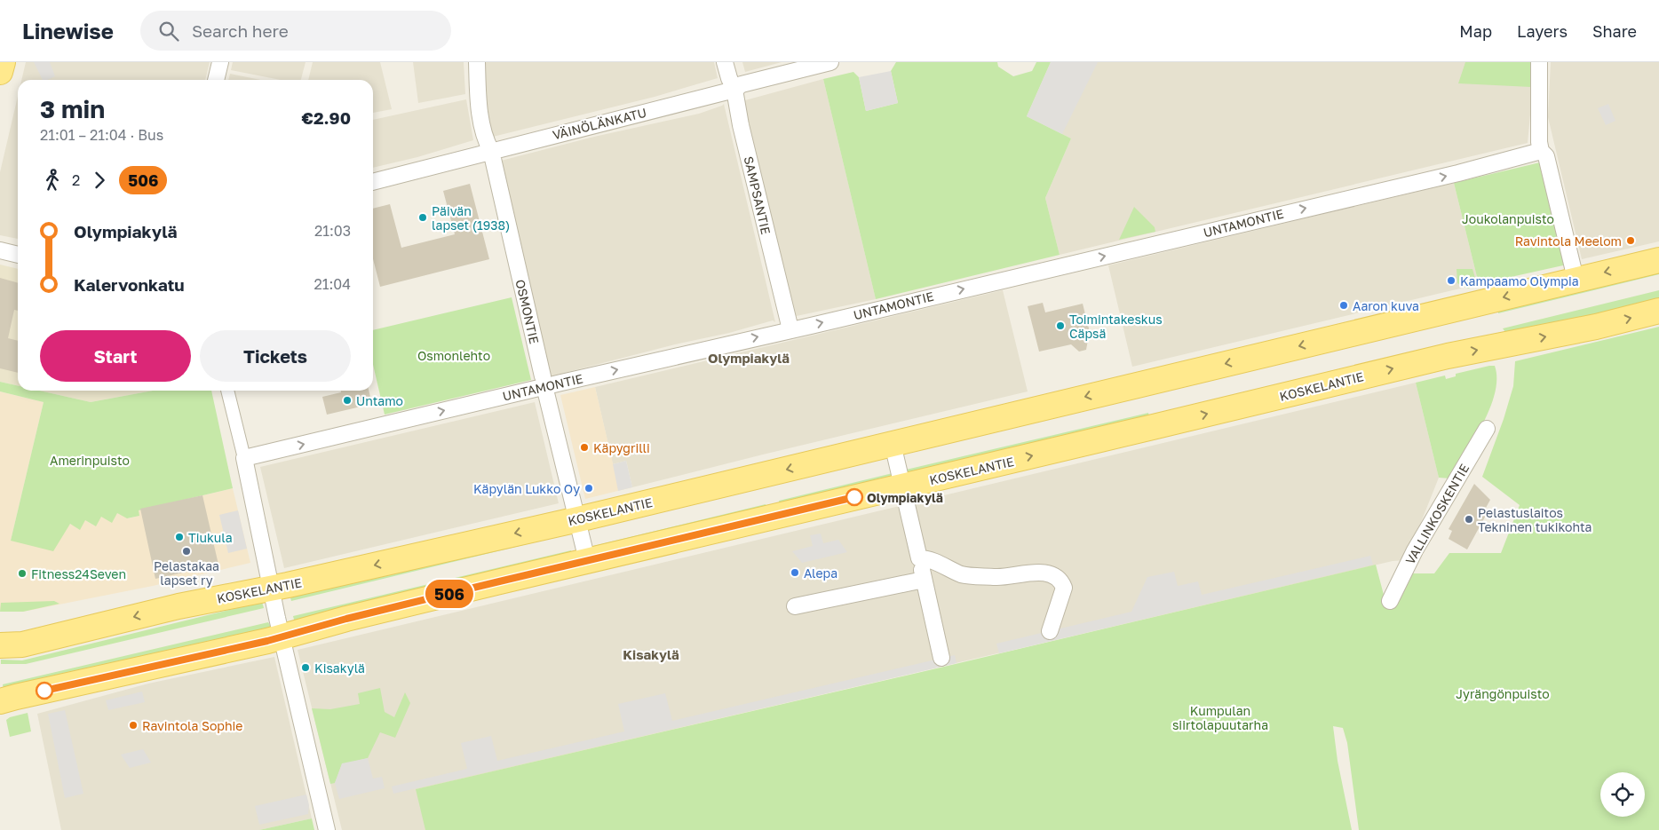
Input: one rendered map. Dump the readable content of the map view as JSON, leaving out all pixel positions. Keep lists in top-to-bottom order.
{
  "streets": {
    "main road": ["KOSKELANTIE"],
    "street": [
      "VÄINÖLÄNKATU",
      "SAMPSANTIE",
      "UNTAMONTIE",
      "OSMONTIE",
      "VALLINKOSKENTIE"
    ]
  },
  "crossings": [
    ["VÄINÖLÄNKATU", "SAMPSANTIE"],
    ["VÄINÖLÄNKATU", "OSMONTIE"],
    ["SAMPSANTIE", "UNTAMONTIE"],
    ["UNTAMONTIE", "OSMONTIE"],
    ["OSMONTIE", "KOSKELANTIE"]
  ],
  "one_way": ["UNTAMONTIE"],
  "districts": ["Olympiakylä", "Kisakylä"],
  "parks": [
    "Joukolanpuisto",
    "Osmonlehto",
    "Amerinpuisto",
    "Jyrängönpuisto",
    "Kumpulan siirtolapuutarha"
  ],
  "places": [
    "Päivän lapset (1938)",
    "Ravintola Meelom",
    "Kampaamo Olympia",
    "Aaron kuva",
    "Toimintakeskus Cäpsä",
    "Untamo",
    "Käpygrilli",
    "Käpylän Lukko Oy",
    "Olympiakylä",
    "Pelastuslaitos Tekninen tukikohta",
    "Tiukula",
    "Pelastakaa lapset ry",
    "Alepa",
    "Fitness24Seven",
    "Kisakylä",
    "Ravintola Sophie"
  ],
  "lines": ["bus line 506"],
  "page": {
    "header": "Linewise",
    "search": "Search here",
    "nav": ["Map", "Layers", "Share"],
    "on_map": "506",
    "heading": ["3 min", "21:01 – 21:04 · Bus", "€2.90"],
    "legs": ["2", "506"],
    "list": [
      {
        "name": "Olympiakylä",
        "value": "21:03"
      },
      {
        "name": "Kalervonkatu",
        "value": "21:04"
      }
    ],
    "buttons": ["Start", "Tickets"]
  }
}
